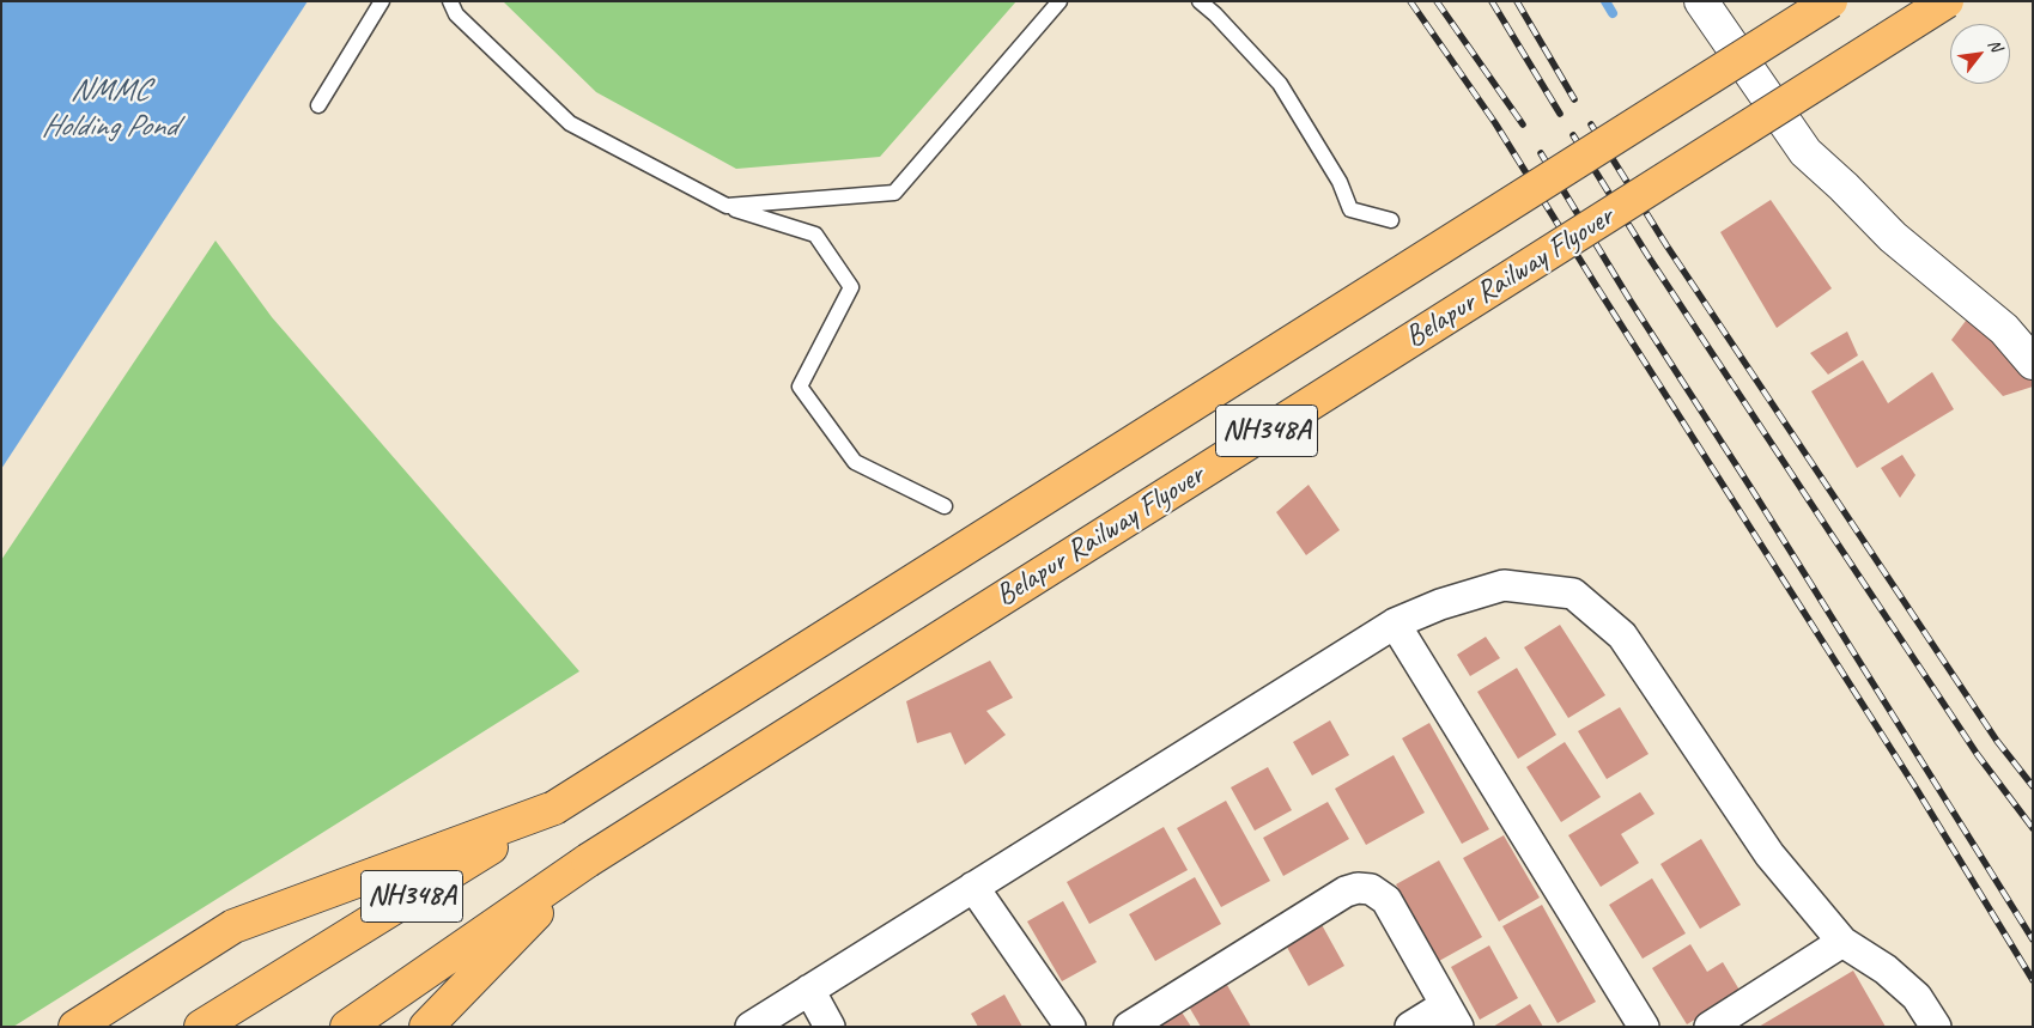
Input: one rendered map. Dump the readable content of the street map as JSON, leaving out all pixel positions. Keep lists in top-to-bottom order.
{
  "streets": {
    "highway": ["Belapur Railway Flyover", "NH348A"]
  },
  "crossings": [
    ["Belapur Railway Flyover", "NH348A"]
  ],
  "water": ["NMMC Holding Pond"],
  "north": "top right"
}
